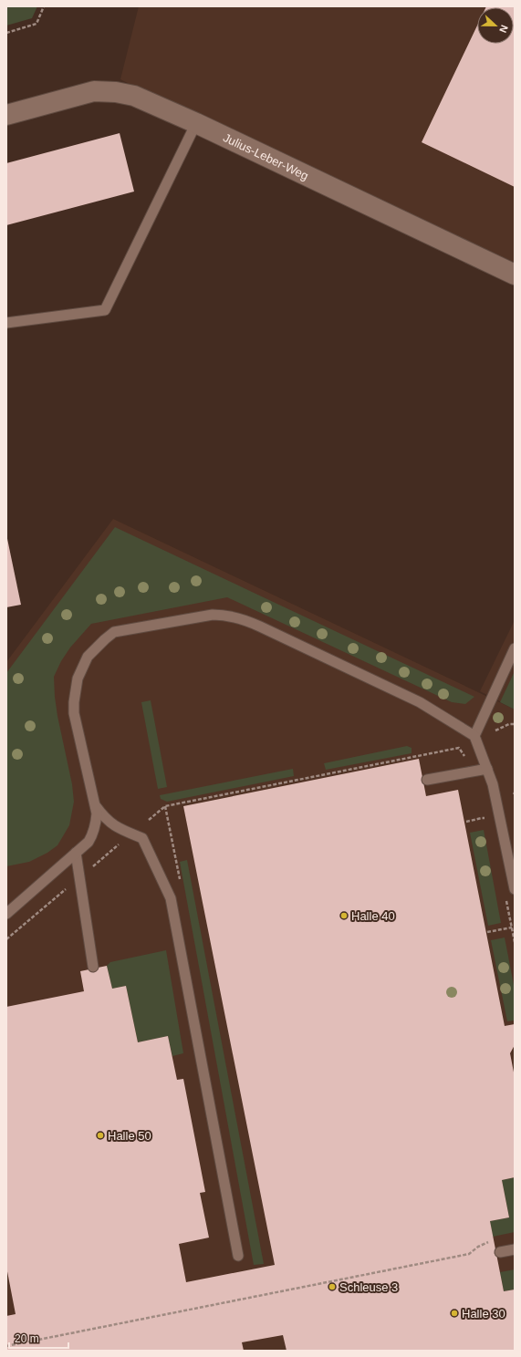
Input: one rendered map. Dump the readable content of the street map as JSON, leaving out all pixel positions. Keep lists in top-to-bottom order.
{
  "streets": {
    "street": ["Julius-Leber-Weg"]
  },
  "places": [
    "Halle 40",
    "Halle 50",
    "Schleuse 3",
    "Halle 30"
  ],
  "scale_bar": "20 m",
  "north": "right"
}
